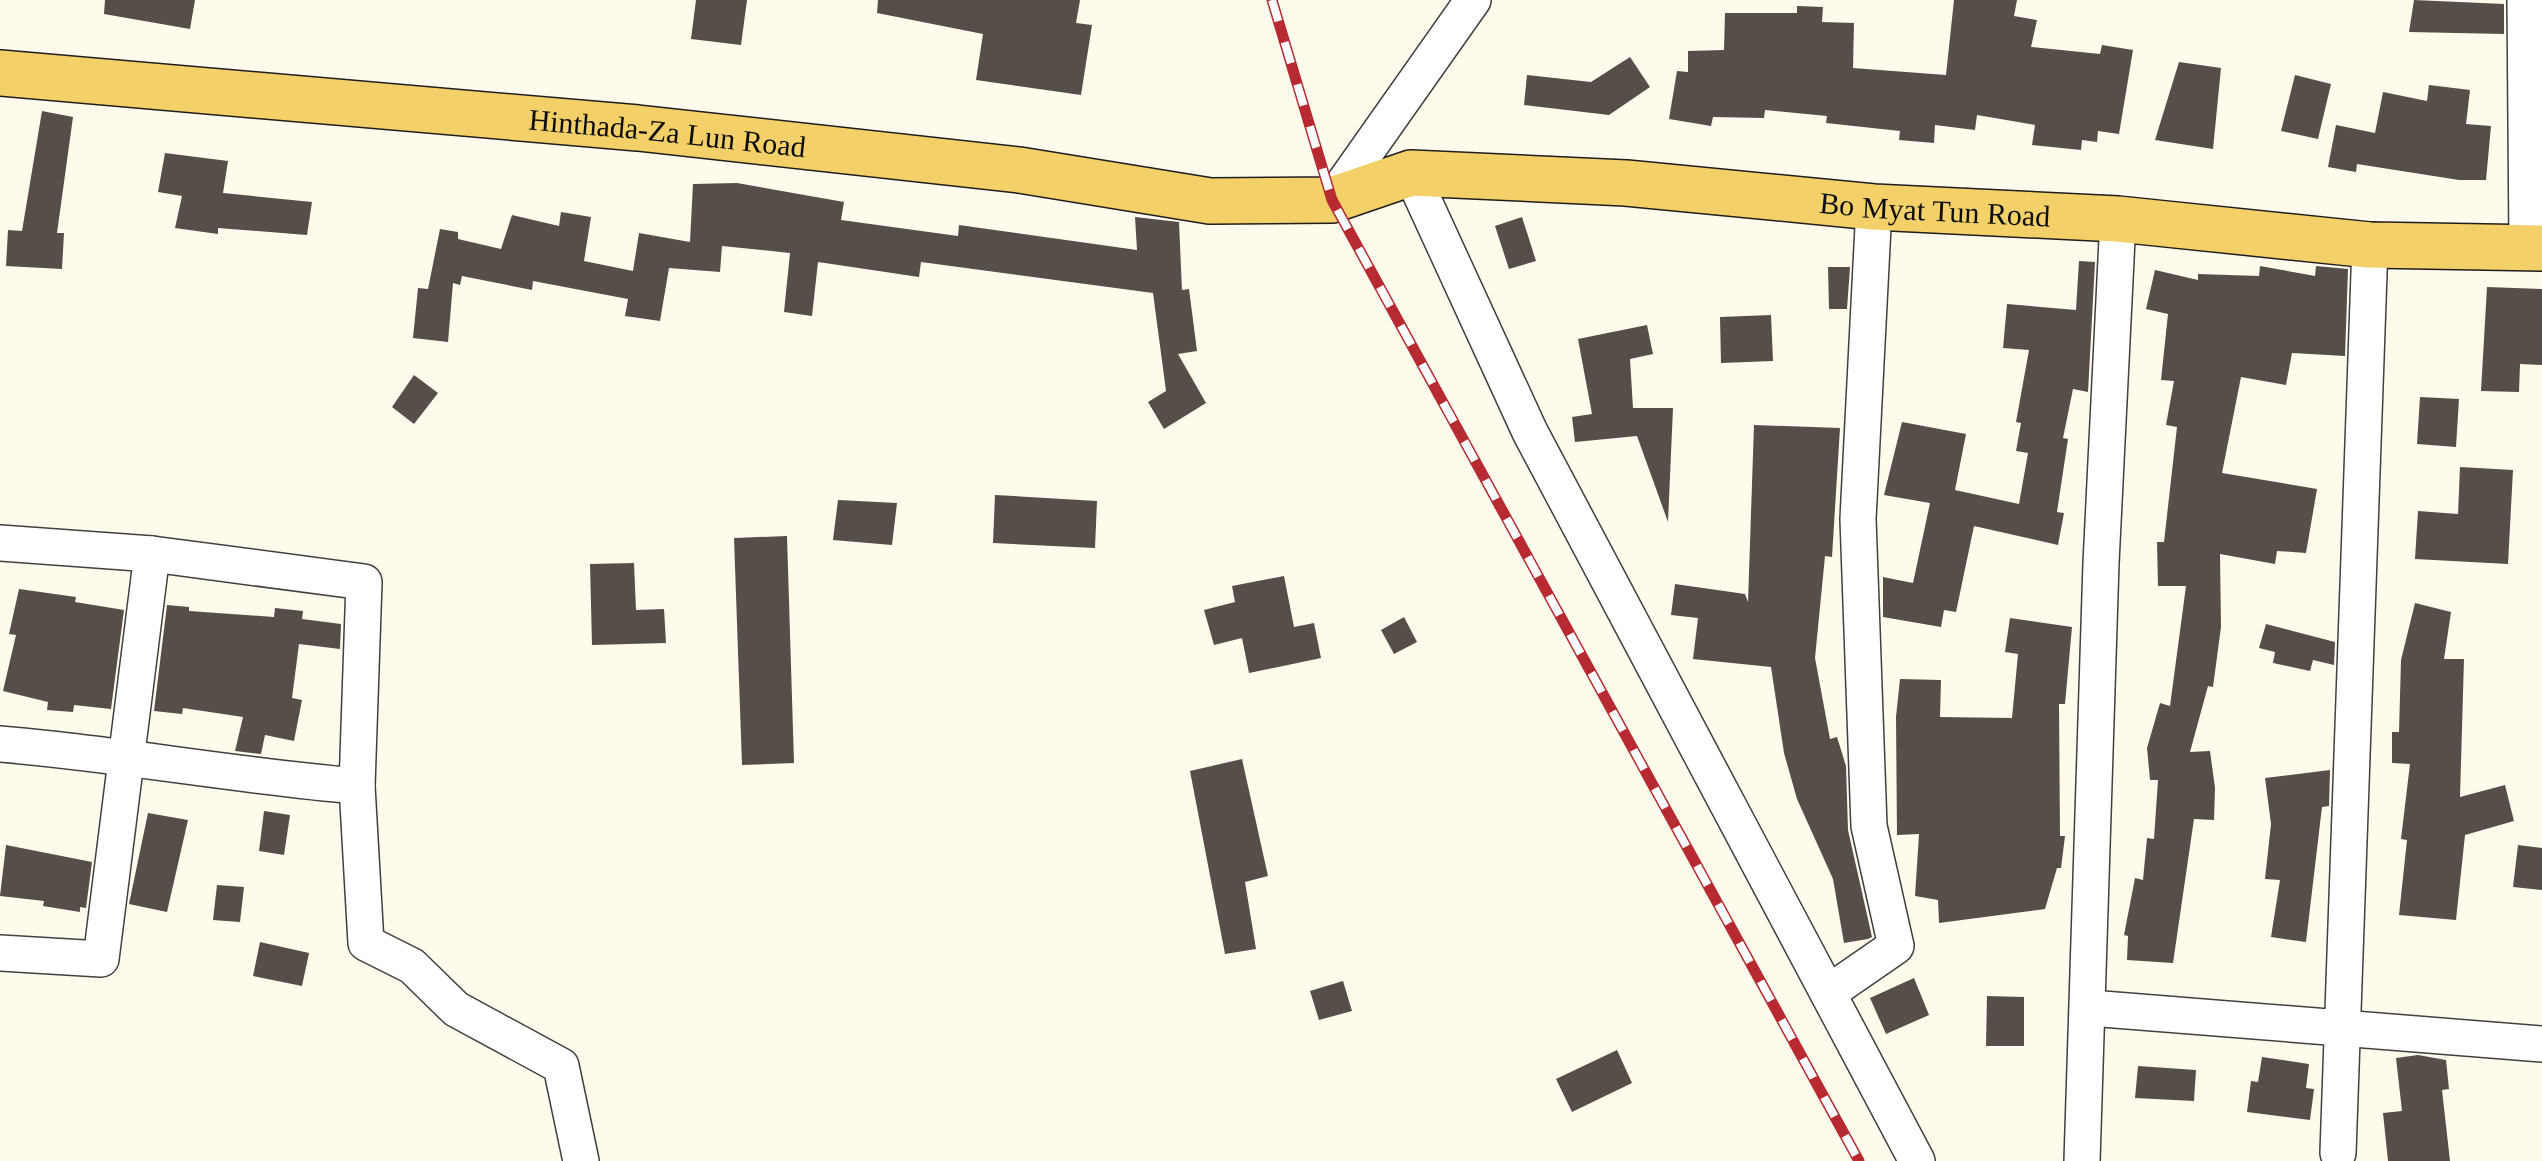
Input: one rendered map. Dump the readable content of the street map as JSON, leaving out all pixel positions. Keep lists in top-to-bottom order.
{
  "streets": {
    "main road": ["Hinthada-Za Lun Road", "Bo Myat Tun Road"]
  },
  "crossings": [
    ["Hinthada-Za Lun Road", "Bo Myat Tun Road"]
  ]
}
